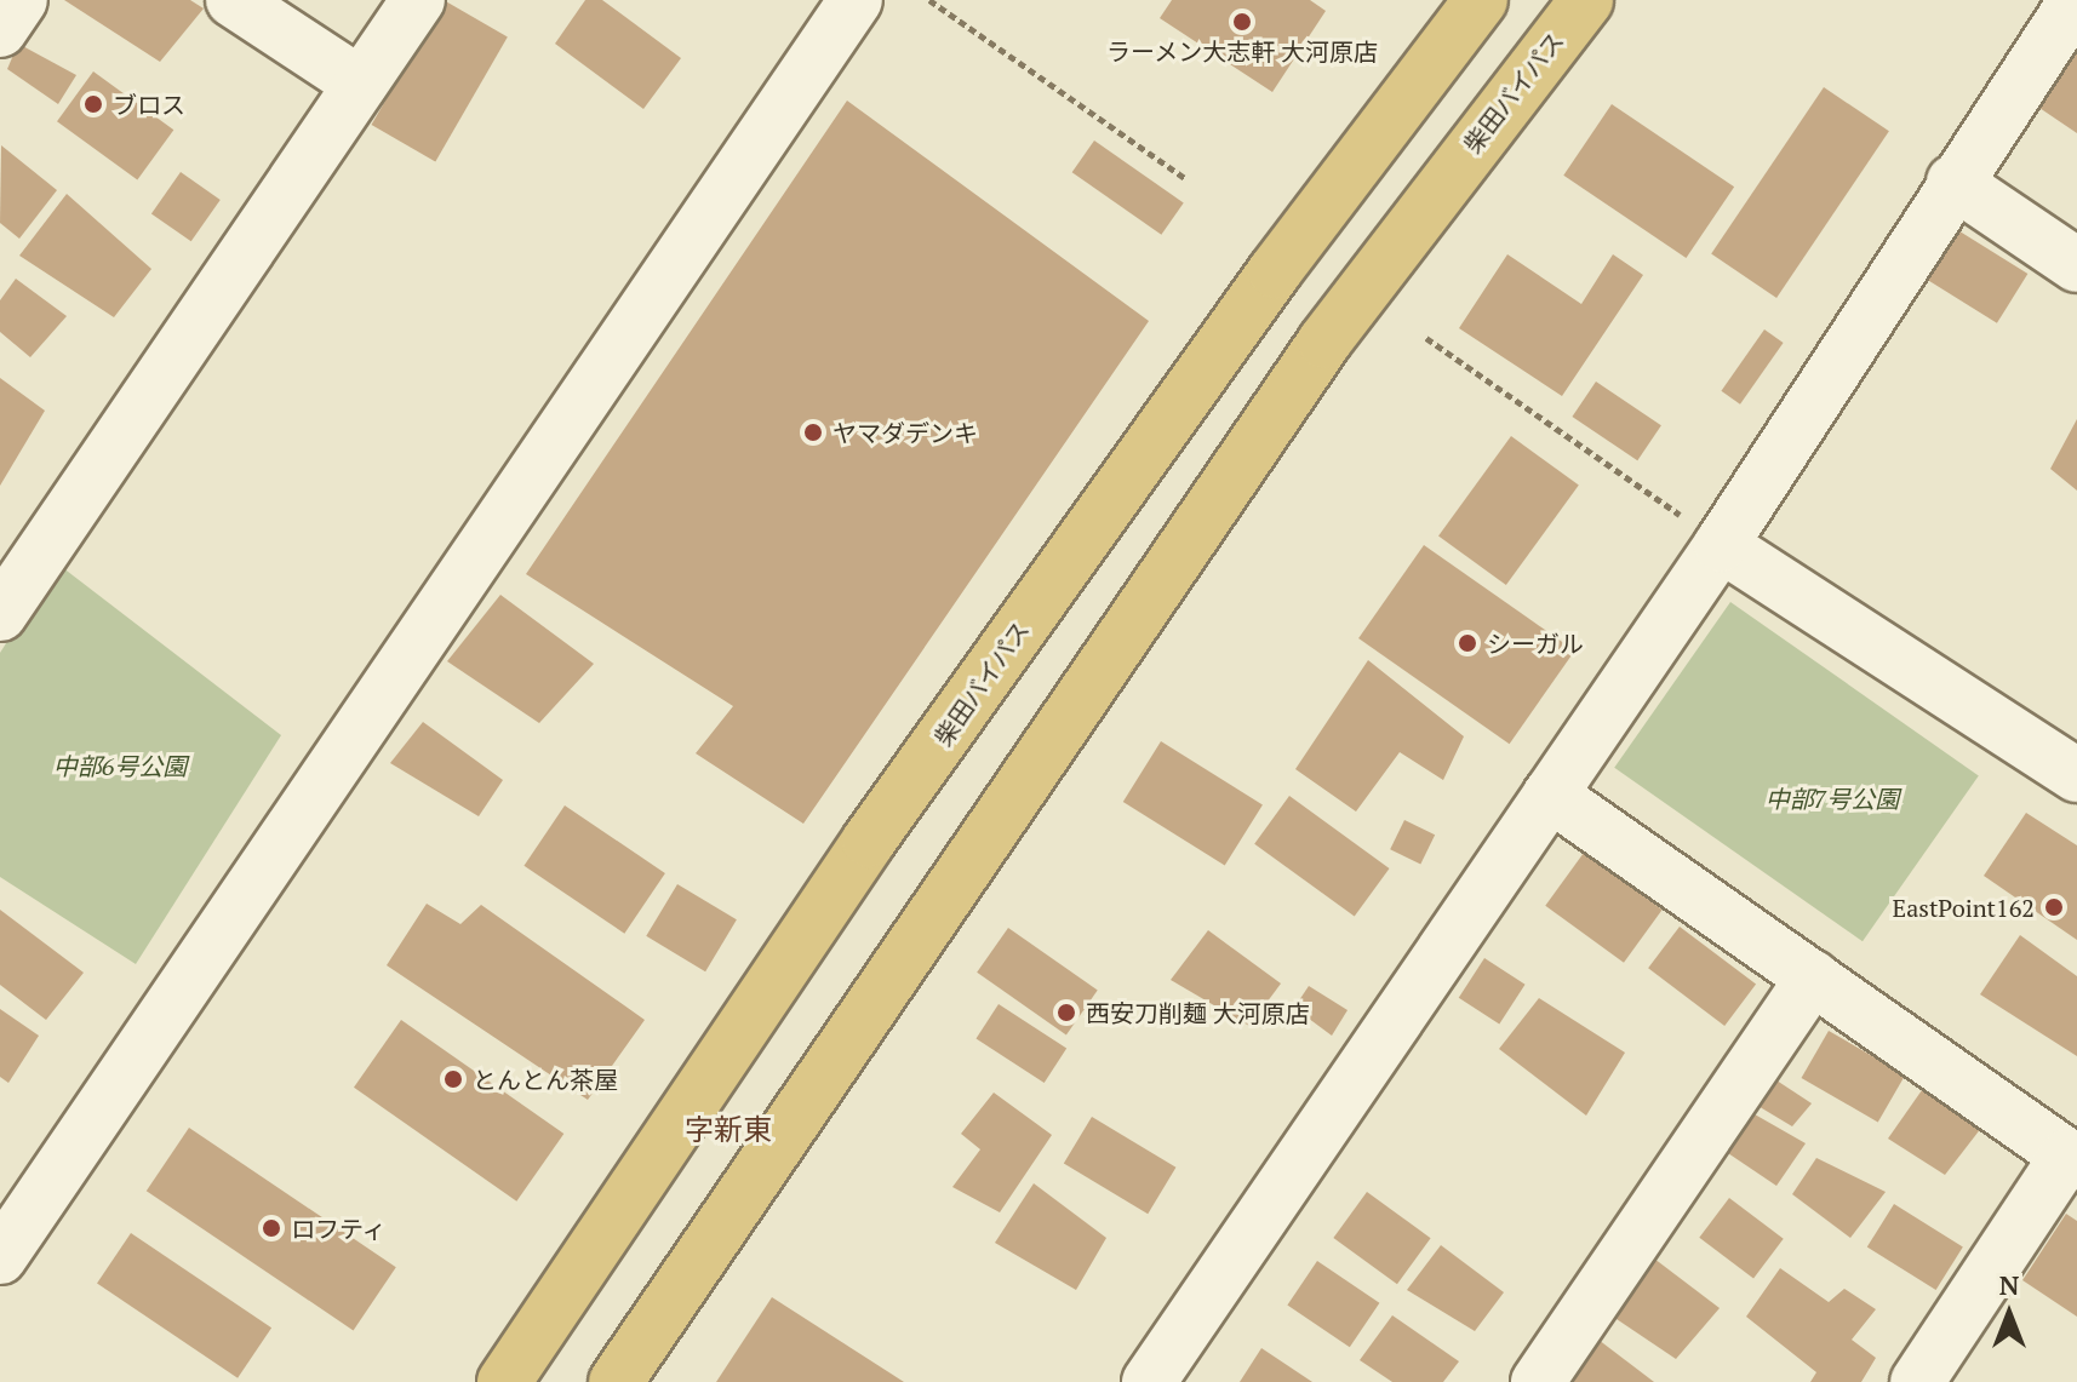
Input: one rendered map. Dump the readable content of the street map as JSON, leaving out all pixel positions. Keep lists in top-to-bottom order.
{
  "streets": {
    "highway": ["柴田バイパス"]
  },
  "districts": ["字新東"],
  "parks": ["中部6号公園", "中部7号公園"],
  "places": [
    "ラーメン大志軒 大河原店",
    "ブロス",
    "ヤマダデンキ",
    "シーガル",
    "EastPoint162",
    "西安刀削麺 大河原店",
    "とんとん茶屋",
    "ロフティ"
  ],
  "north": "top"
}
